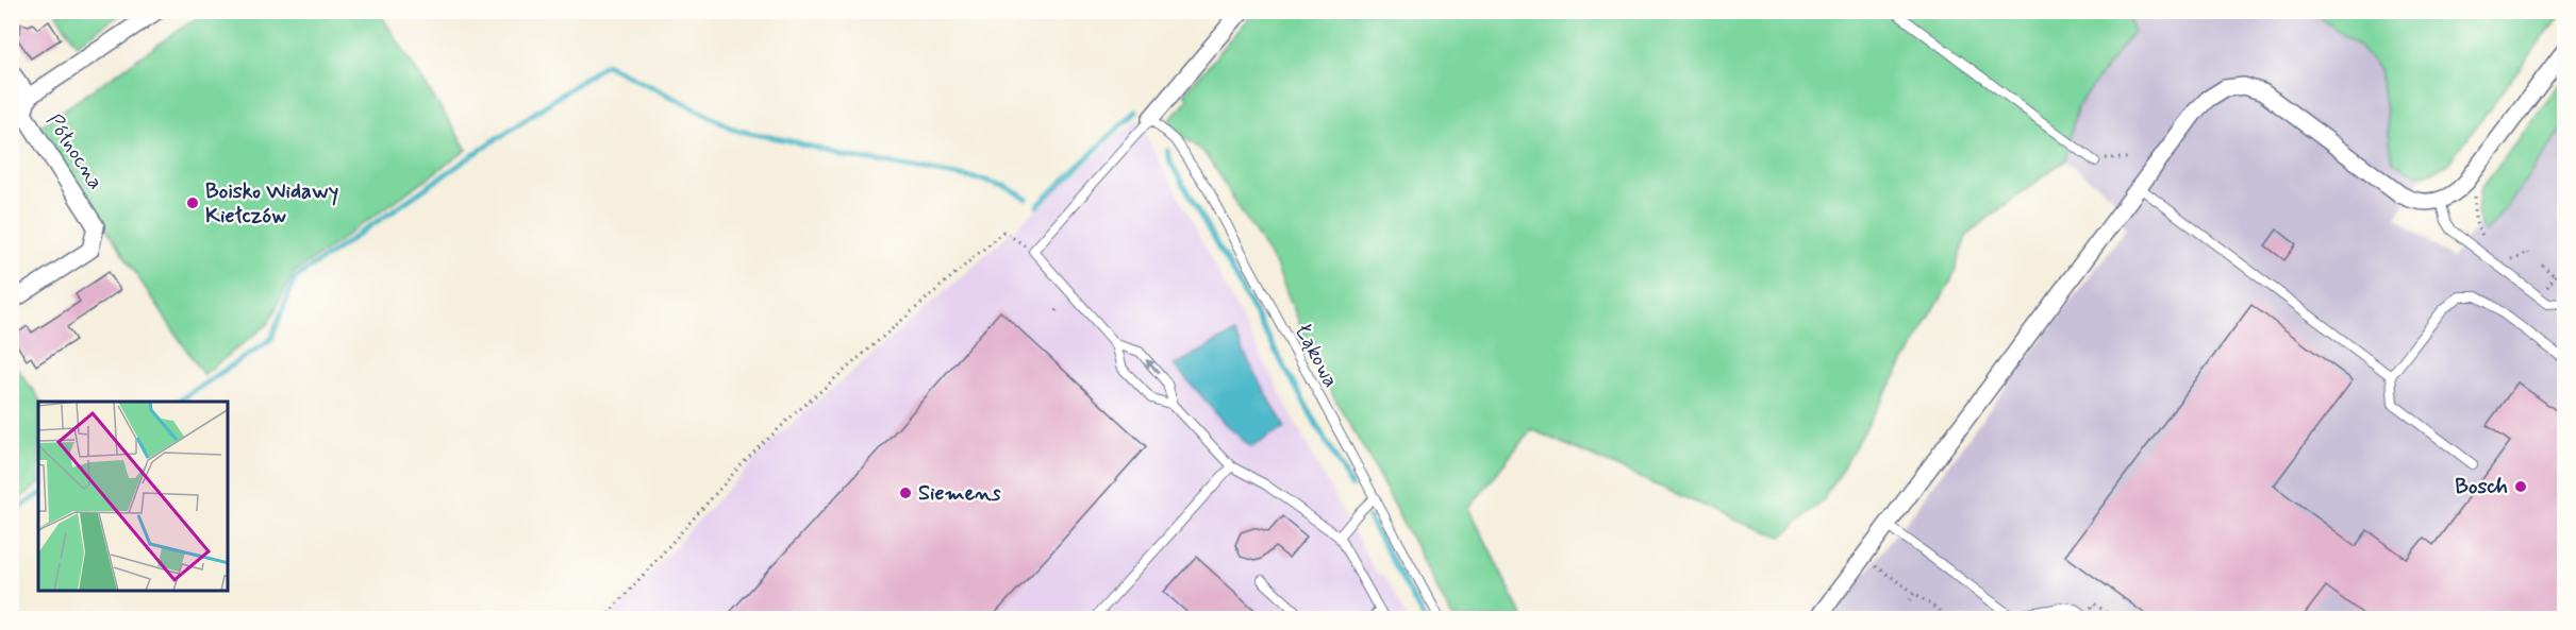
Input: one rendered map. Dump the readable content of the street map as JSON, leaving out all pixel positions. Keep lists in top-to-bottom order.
{
  "streets": {
    "street": ["Północna"],
    "lane": ["Łąkowa"]
  },
  "places": ["Boisko Widawy Kiełczów", "Bosch", "Siemens"]
}
